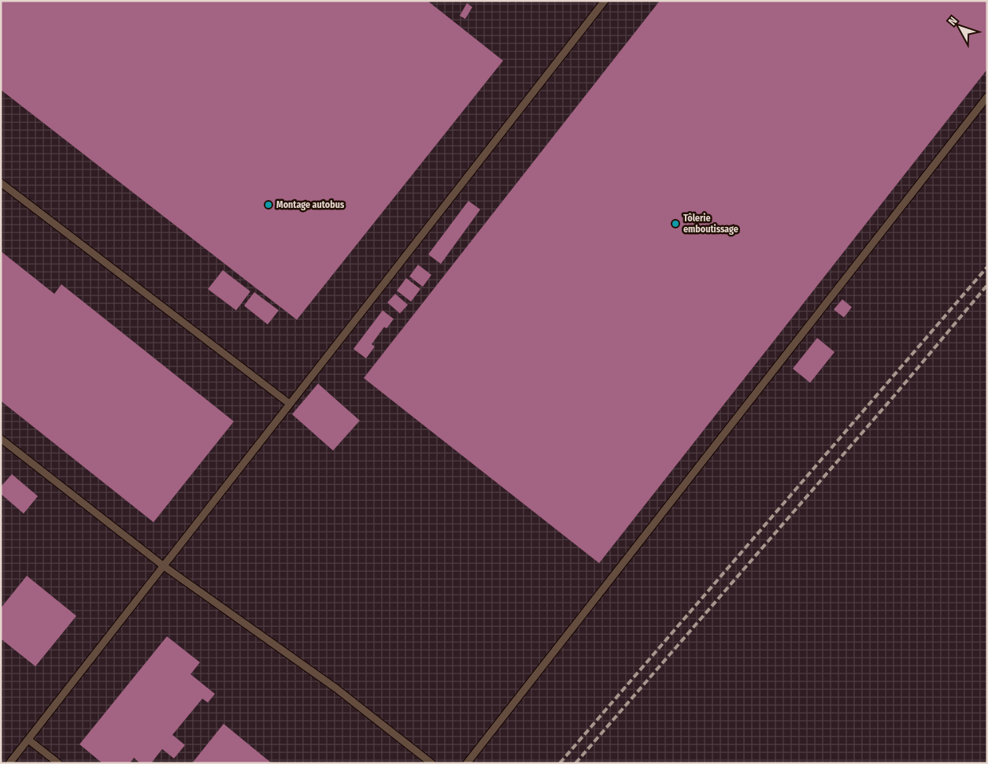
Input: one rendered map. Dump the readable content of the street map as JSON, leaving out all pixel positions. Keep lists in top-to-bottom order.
{
  "places": ["Montage autobus", "Tôlerie emboutissage"],
  "north": "top left"
}
